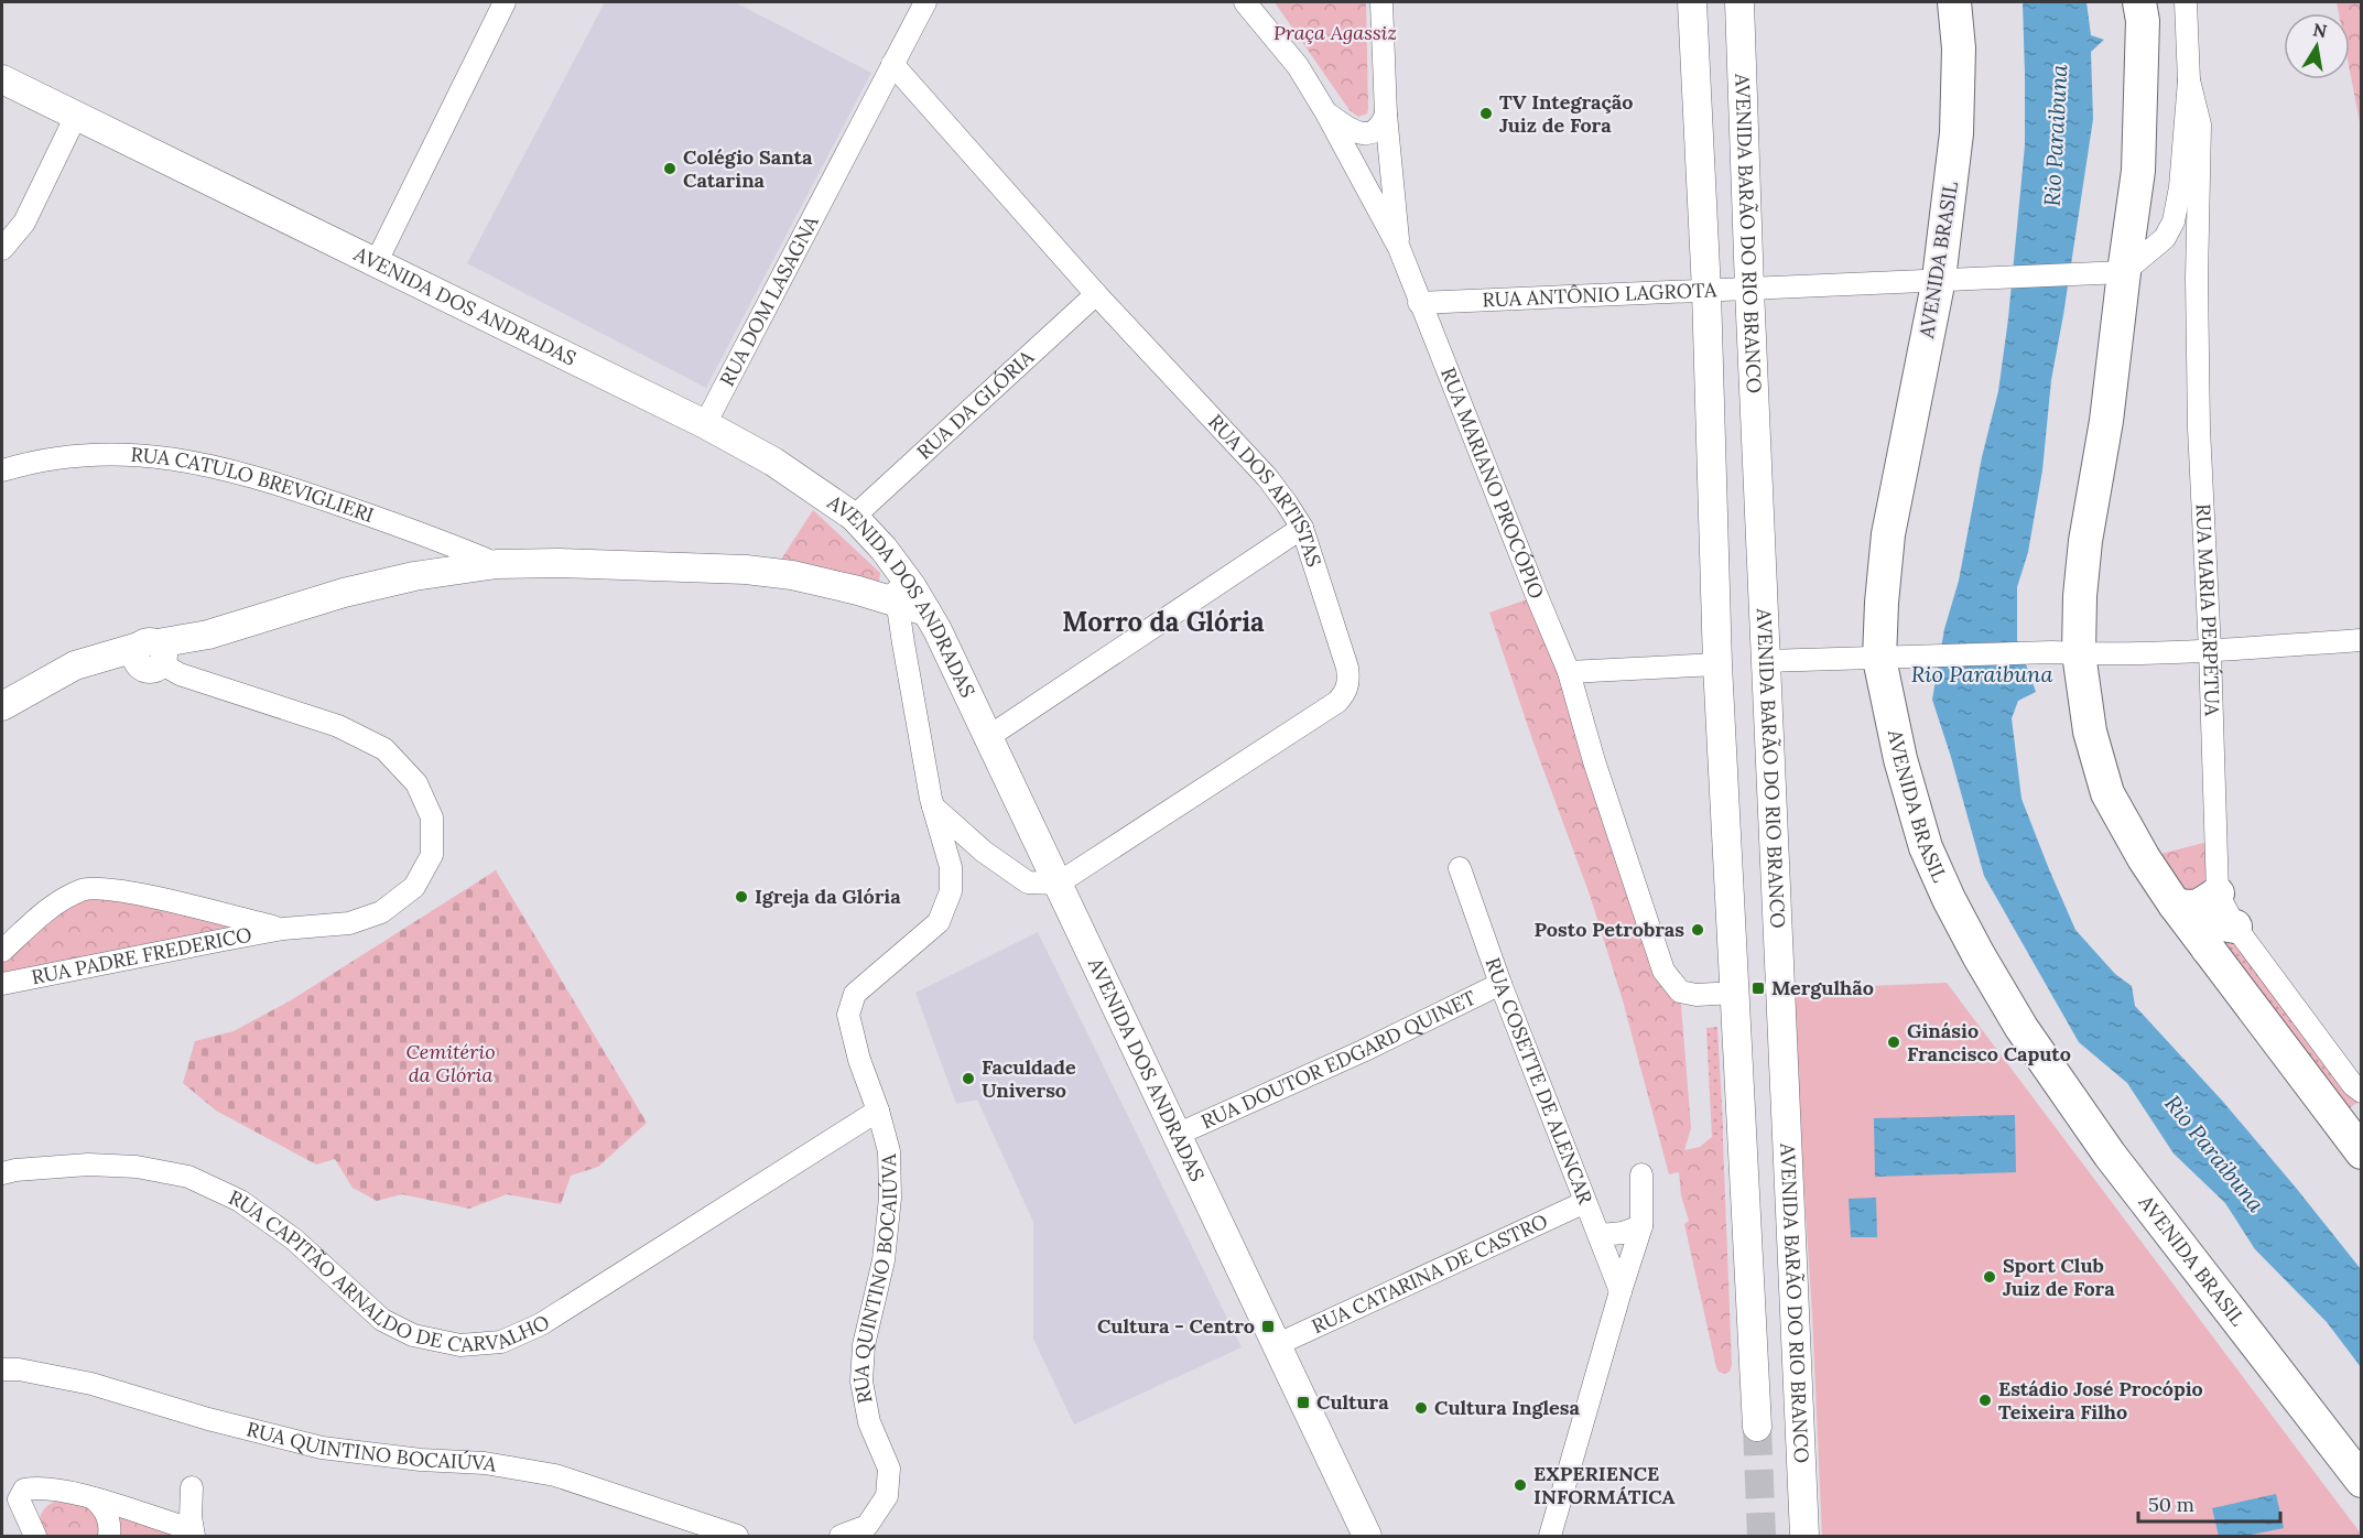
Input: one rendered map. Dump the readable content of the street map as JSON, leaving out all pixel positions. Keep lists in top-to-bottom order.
{
  "streets": {
    "highway": ["AVENIDA BRASIL"],
    "main road": ["AVENIDA BARÃO DO RIO BRANCO", "AVENIDA DOS ANDRADAS"],
    "street": [
      "RUA ANTÔNIO LAGROTA",
      "RUA DOM LASAGNA",
      "RUA DA GLÓRIA",
      "RUA MARIANO PROCÓPIO",
      "RUA CATULO BREVIGLIERI",
      "RUA DOS ARTISTAS",
      "RUA MARIA PERPÉTUA",
      "RUA PADRE FREDERICO",
      "RUA DOUTOR EDGARD QUINET",
      "RUA COSETTE DE ALENCAR",
      "RUA CAPITÃO ARNALDO DE CARVALHO",
      "RUA CATARINA DE CASTRO",
      "RUA QUINTINO BOCAIÚVA"
    ]
  },
  "crossings": [
    ["AVENIDA BARÃO DO RIO BRANCO", "RUA ANTÔNIO LAGROTA"],
    ["AVENIDA BRASIL", "RUA ANTÔNIO LAGROTA"],
    ["RUA ANTÔNIO LAGROTA", "RUA MARIANO PROCÓPIO"],
    ["RUA ANTÔNIO LAGROTA", "RUA MARIA PERPÉTUA"],
    ["RUA DOM LASAGNA", "AVENIDA DOS ANDRADAS"],
    ["RUA DOM LASAGNA", "RUA DOS ARTISTAS"],
    ["AVENIDA DOS ANDRADAS", "RUA DA GLÓRIA"],
    ["AVENIDA DOS ANDRADAS", "RUA DOS ARTISTAS"],
    ["AVENIDA DOS ANDRADAS", "RUA DOUTOR EDGARD QUINET"],
    ["AVENIDA DOS ANDRADAS", "RUA CATARINA DE CASTRO"],
    ["AVENIDA DOS ANDRADAS", "RUA QUINTINO BOCAIÚVA"],
    ["RUA DA GLÓRIA", "RUA DOS ARTISTAS"],
    ["RUA DOUTOR EDGARD QUINET", "RUA COSETTE DE ALENCAR"],
    ["RUA COSETTE DE ALENCAR", "RUA CATARINA DE CASTRO"],
    ["RUA CAPITÃO ARNALDO DE CARVALHO", "RUA QUINTINO BOCAIÚVA"]
  ],
  "districts": ["Morro da Glória"],
  "water": ["Rio Paraibuna"],
  "parks": ["Praça Agassiz", "Cemitério da Glória"],
  "places": {
    "other": [
      "TV Integração Juiz de Fora",
      "Colégio Santa Catarina",
      "Igreja da Glória",
      "Posto Petrobras",
      "Ginásio Francisco Caputo",
      "Faculdade Universo",
      "Sport Club Juiz de Fora",
      "Estádio José Procópio Teixeira Filho",
      "Cultura Inglesa",
      "EXPERIENCE INFORMÁTICA"
    ],
    "transit": ["Mergulhão", "Cultura - Centro", "Cultura"]
  },
  "scale_bar": "50 m",
  "north": "top"
}
